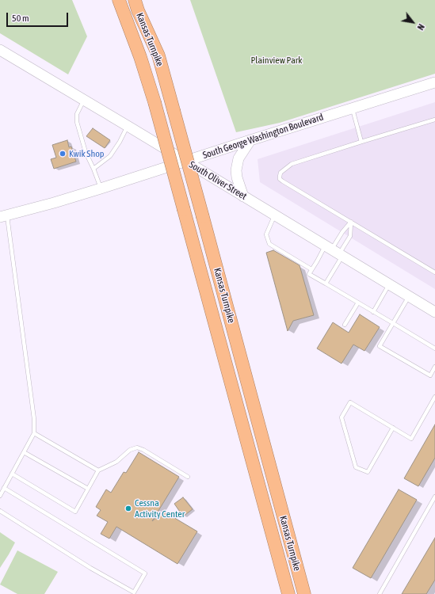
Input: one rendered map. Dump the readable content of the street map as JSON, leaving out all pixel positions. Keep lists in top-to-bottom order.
{
  "streets": {
    "highway": ["Kansas Turnpike"],
    "street": ["South George Washington Boulevard", "South Oliver Street"]
  },
  "crossings": [
    ["South George Washington Boulevard", "South Oliver Street"]
  ],
  "parks": ["Plainview Park"],
  "places": ["Kwik Shop", "Cessna Activity Center"],
  "scale_bar": "50 m",
  "north": "bottom right"
}
